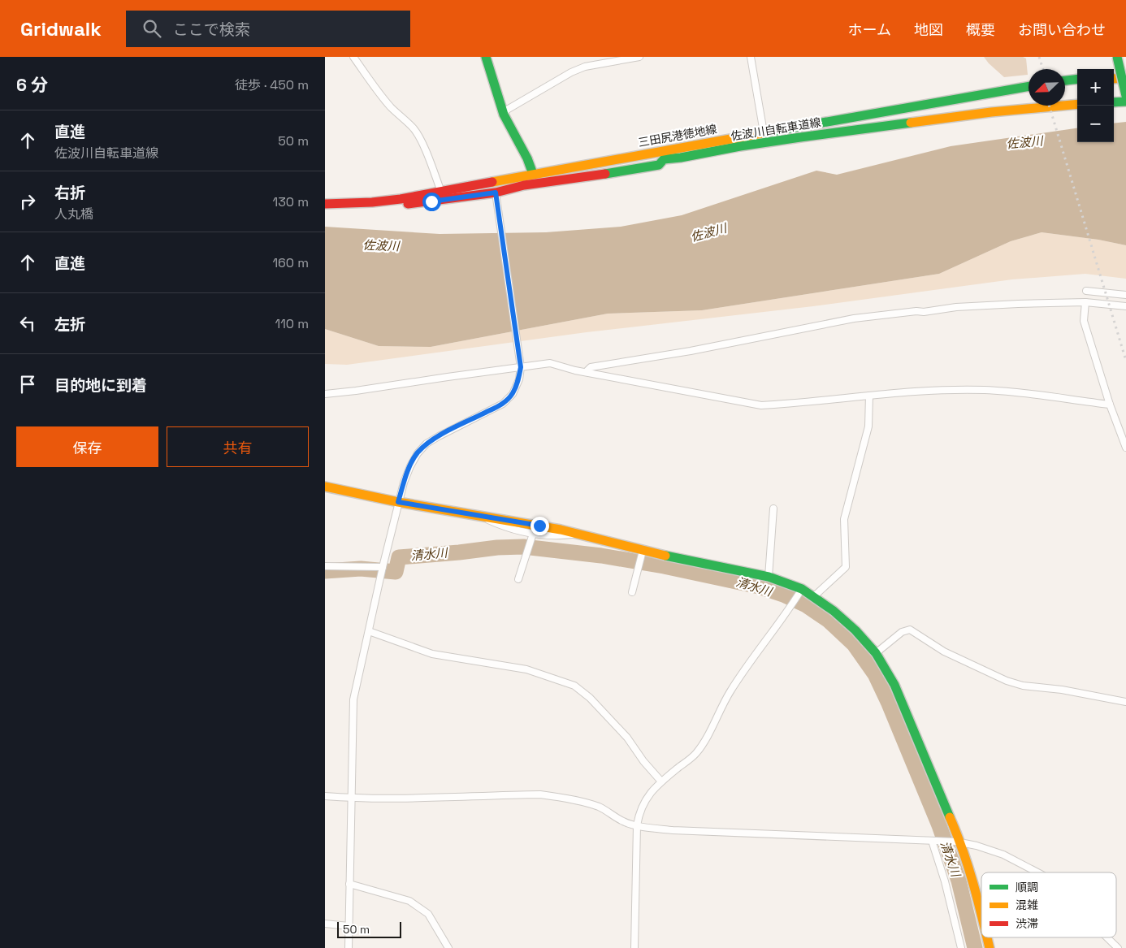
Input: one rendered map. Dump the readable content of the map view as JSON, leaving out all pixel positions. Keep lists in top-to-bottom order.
{
  "streets": {
    "main road": ["佐波川自転車道線", "三田尻港徳地線"]
  },
  "crossings": [
    ["佐波川自転車道線", "三田尻港徳地線"]
  ],
  "water": ["佐波川", "清水川"],
  "legend": ["順調", "混雑", "渋滞"],
  "scale_bar": "50 m",
  "north": "bottom left",
  "page": {
    "header": "Gridwalk",
    "search": "ここで検索",
    "nav": [
      "ホーム",
      "地図",
      "概要",
      "お問い合わせ"
    ],
    "heading": ["6 分", "徒歩 · 450 m"],
    "map_buttons": ["+", "−"],
    "list": [
      ["直進", "佐波川自転車道線", "50 m"],
      ["右折", "人丸橋", "130 m"],
      ["直進", "160 m"],
      ["左折", "110 m"],
      "目的地に到着"
    ],
    "buttons": ["保存", "共有"],
    "scale": "50 m"
  }
}
